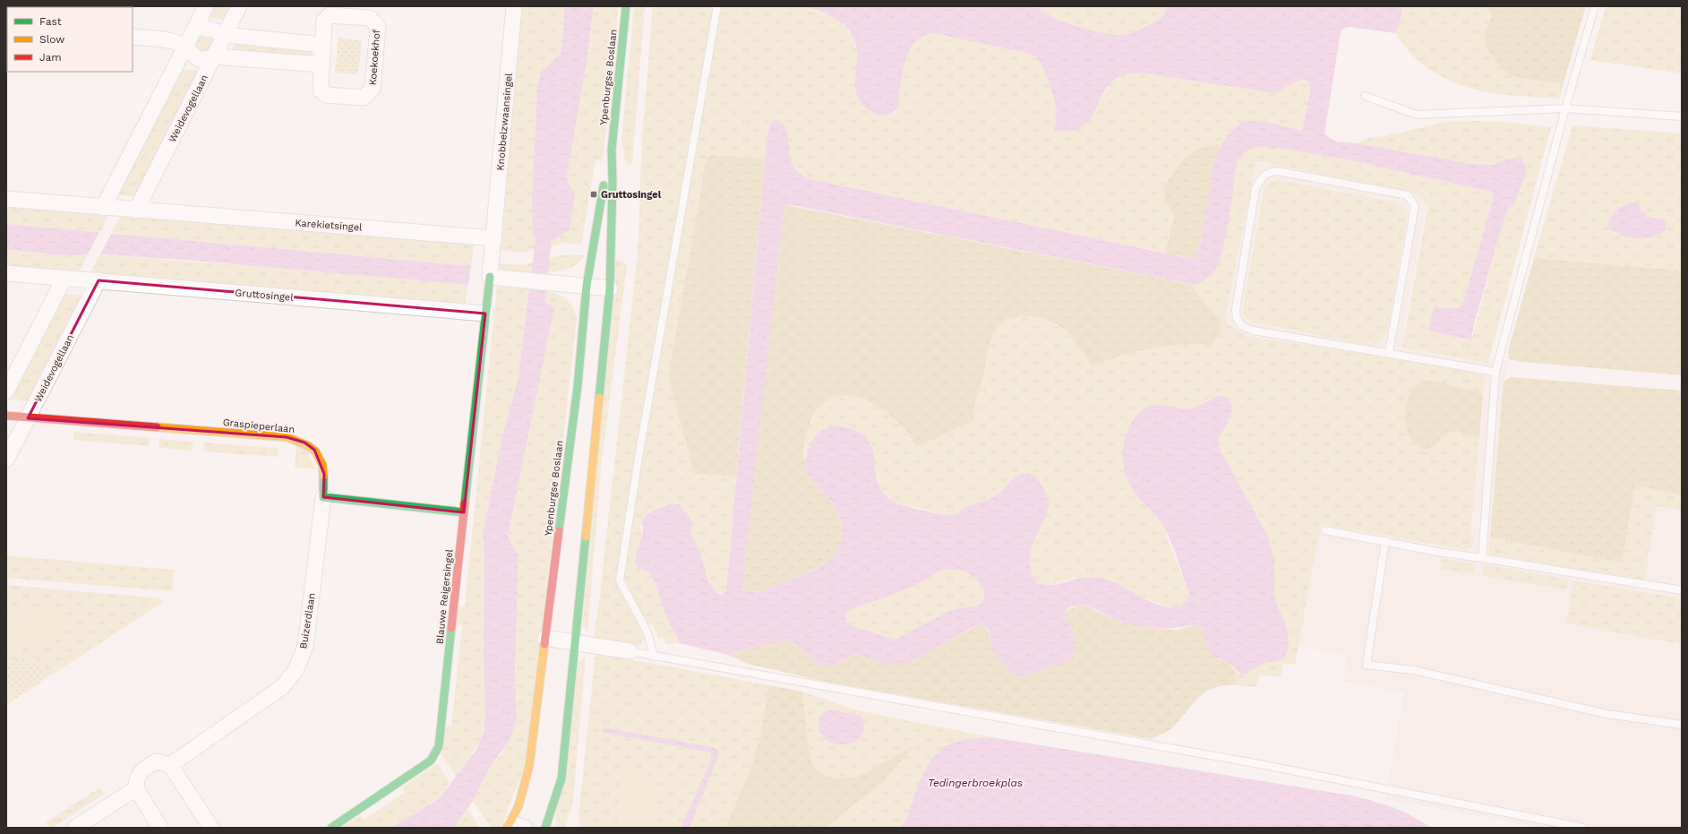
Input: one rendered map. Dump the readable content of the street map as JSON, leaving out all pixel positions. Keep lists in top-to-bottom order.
{
  "streets": {
    "main road": ["Ypenburgse Boslaan", "Graspieperlaan", "Blauwe Reigersingel"],
    "street": [
      "Koekoekhof",
      "Weidevogellaan",
      "Knobbelzwaansingel",
      "Karekietsingel",
      "Gruttosingel",
      "Buizerdlaan"
    ]
  },
  "crossings": [
    ["Weidevogellaan", "Karekietsingel"],
    ["Weidevogellaan", "Gruttosingel"],
    ["Weidevogellaan", "Graspieperlaan"],
    ["Knobbelzwaansingel", "Karekietsingel"],
    ["Gruttosingel", "Blauwe Reigersingel"],
    ["Graspieperlaan", "Buizerdlaan"]
  ],
  "water": ["Tedingerbroekplas"],
  "places": {
    "transit": ["Gruttosingel"]
  },
  "legend": ["Fast", "Slow", "Jam"]
}
